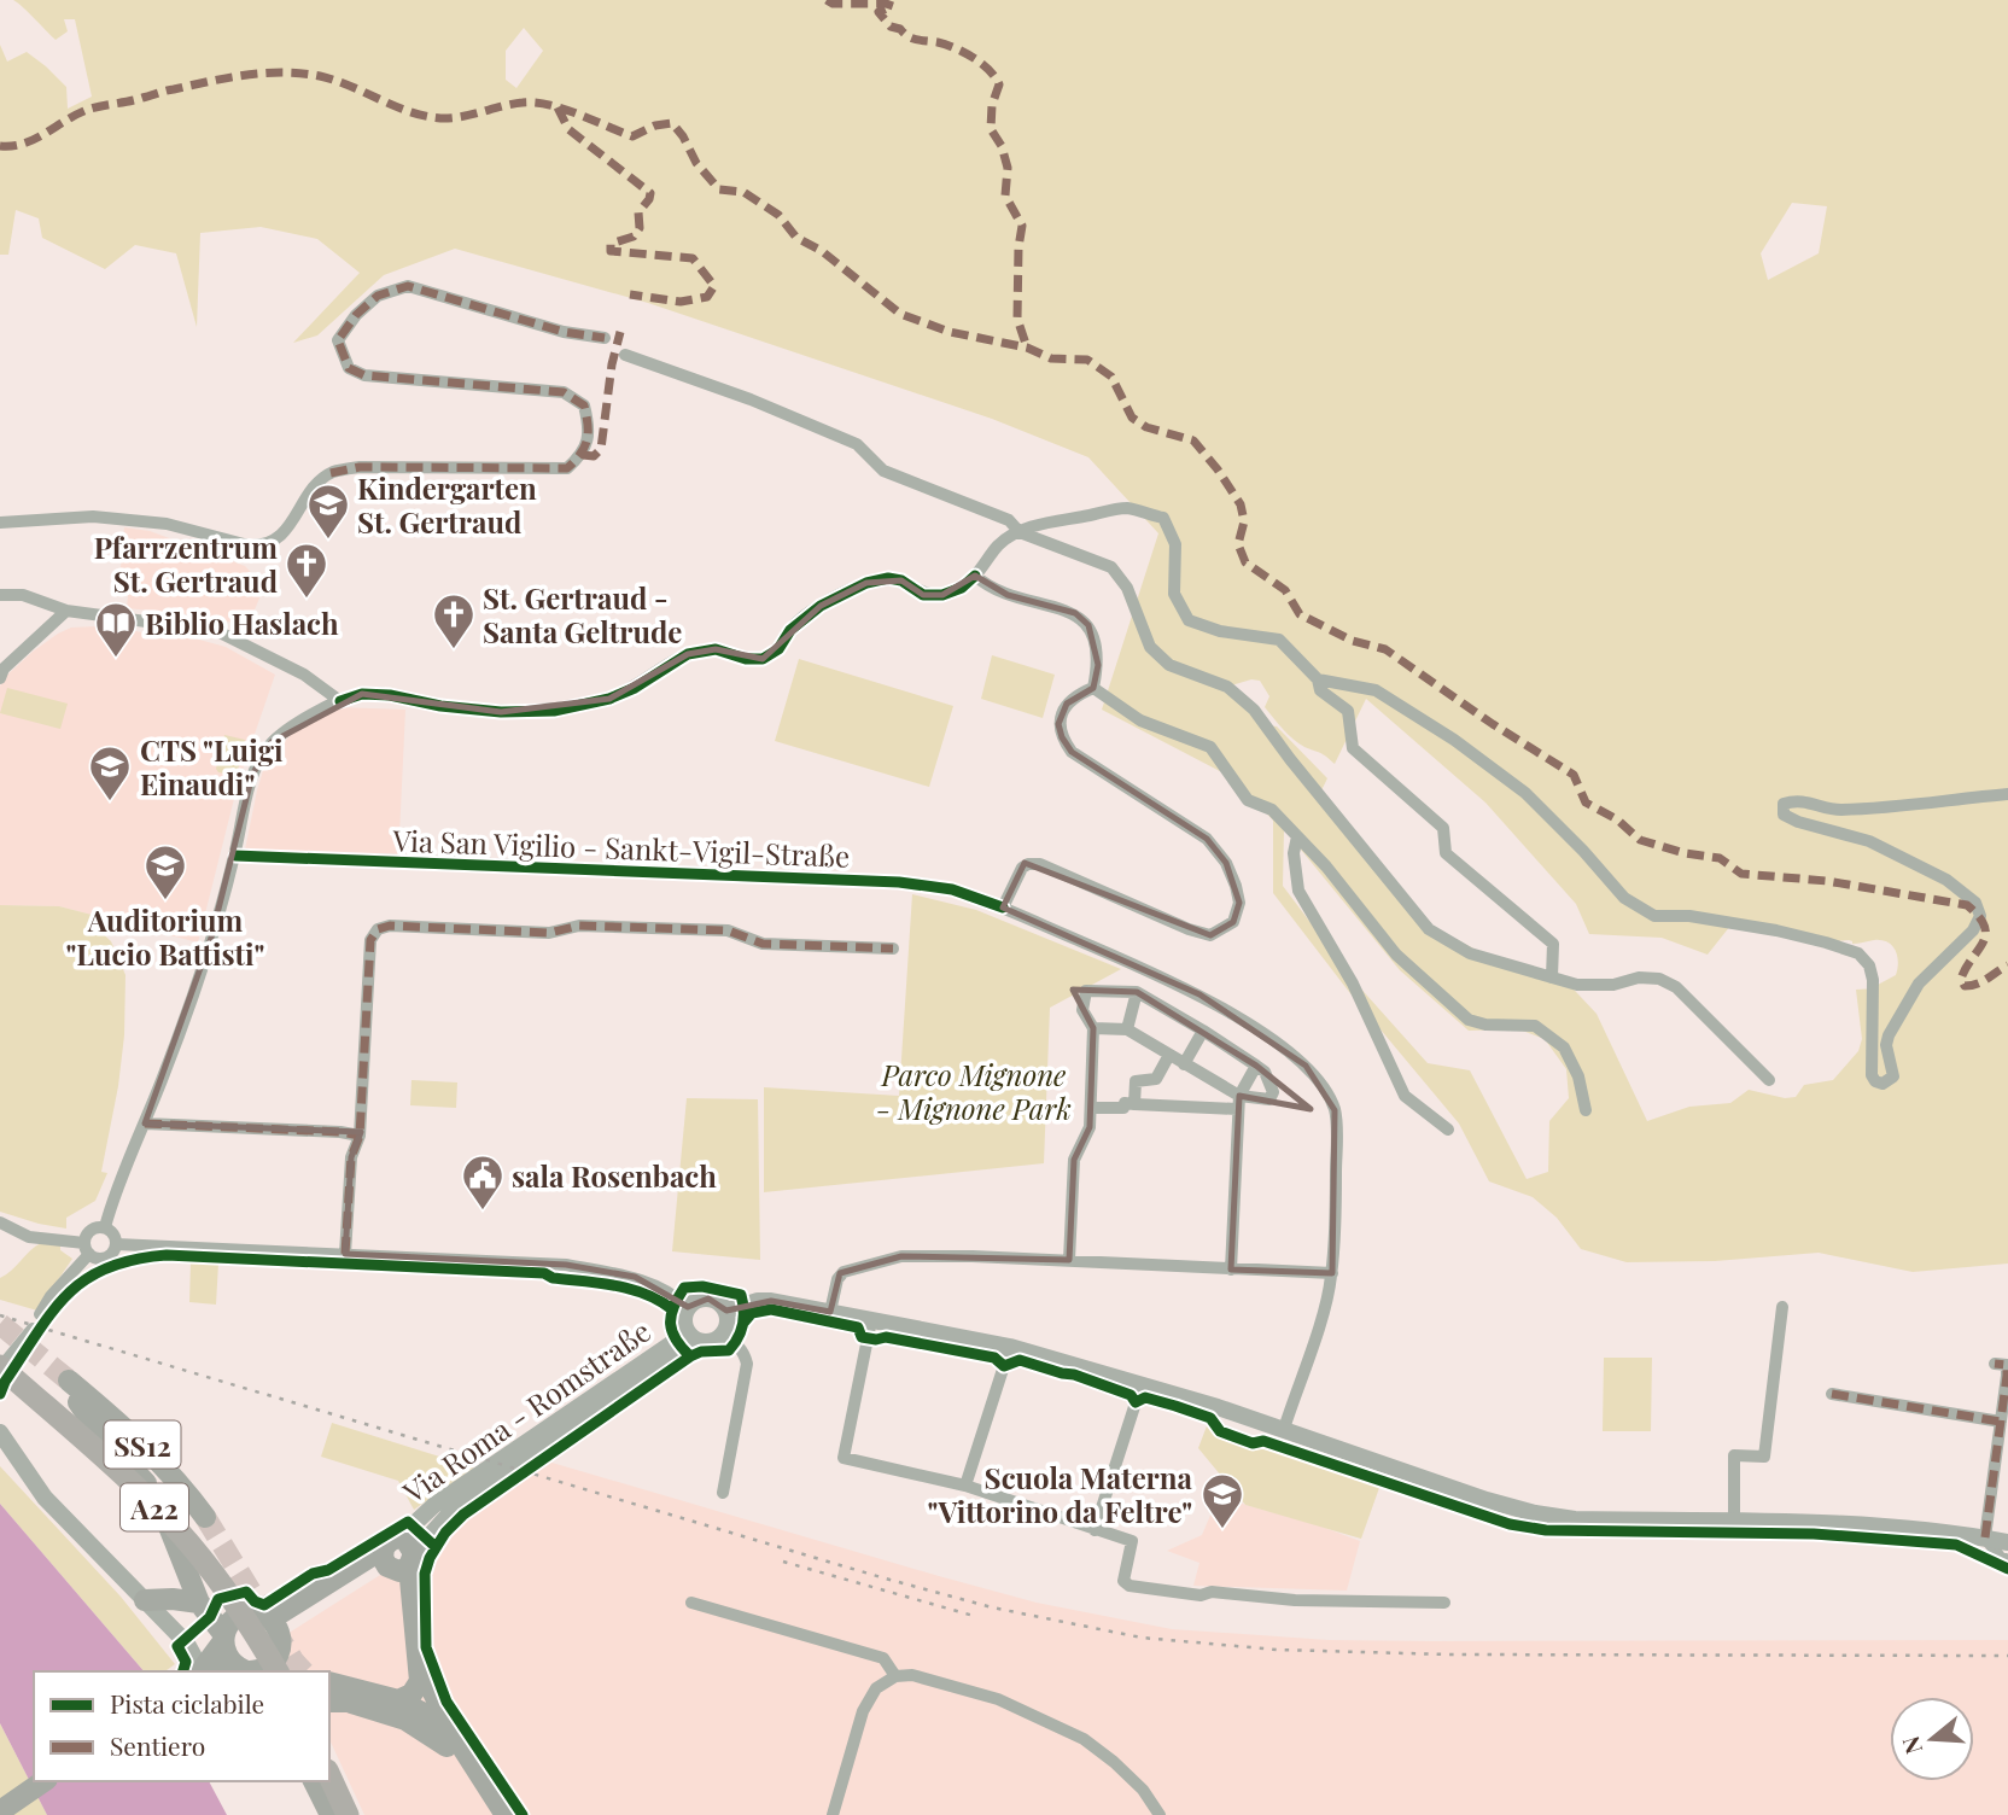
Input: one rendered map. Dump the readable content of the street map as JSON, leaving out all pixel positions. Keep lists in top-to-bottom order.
{
  "streets": {
    "highway": ["A22"],
    "main road": ["Via Roma - Romstraße"],
    "street": ["Via San Vigilio - Sankt-Vigil-Straße"]
  },
  "crossings": [
    ["Via Roma - Romstraße", "A22"]
  ],
  "parks": ["Parco Mignone - Mignone Park"],
  "places": {
    "school or university": [
      "Kindergarten St. Gertraud",
      "CTS \"Luigi Einaudi\"",
      "Auditorium \"Lucio Battisti\"",
      "Scuola Materna \"Vittorino da Feltre\""
    ],
    "church": ["Pfarrzentrum St. Gertraud", "St. Gertraud - Santa Geltrude"],
    "library": ["Biblio Haslach"],
    "public building": ["sala Rosenbach"]
  },
  "legend": ["Pista ciclabile", "Sentiero"],
  "north": "left"
}
